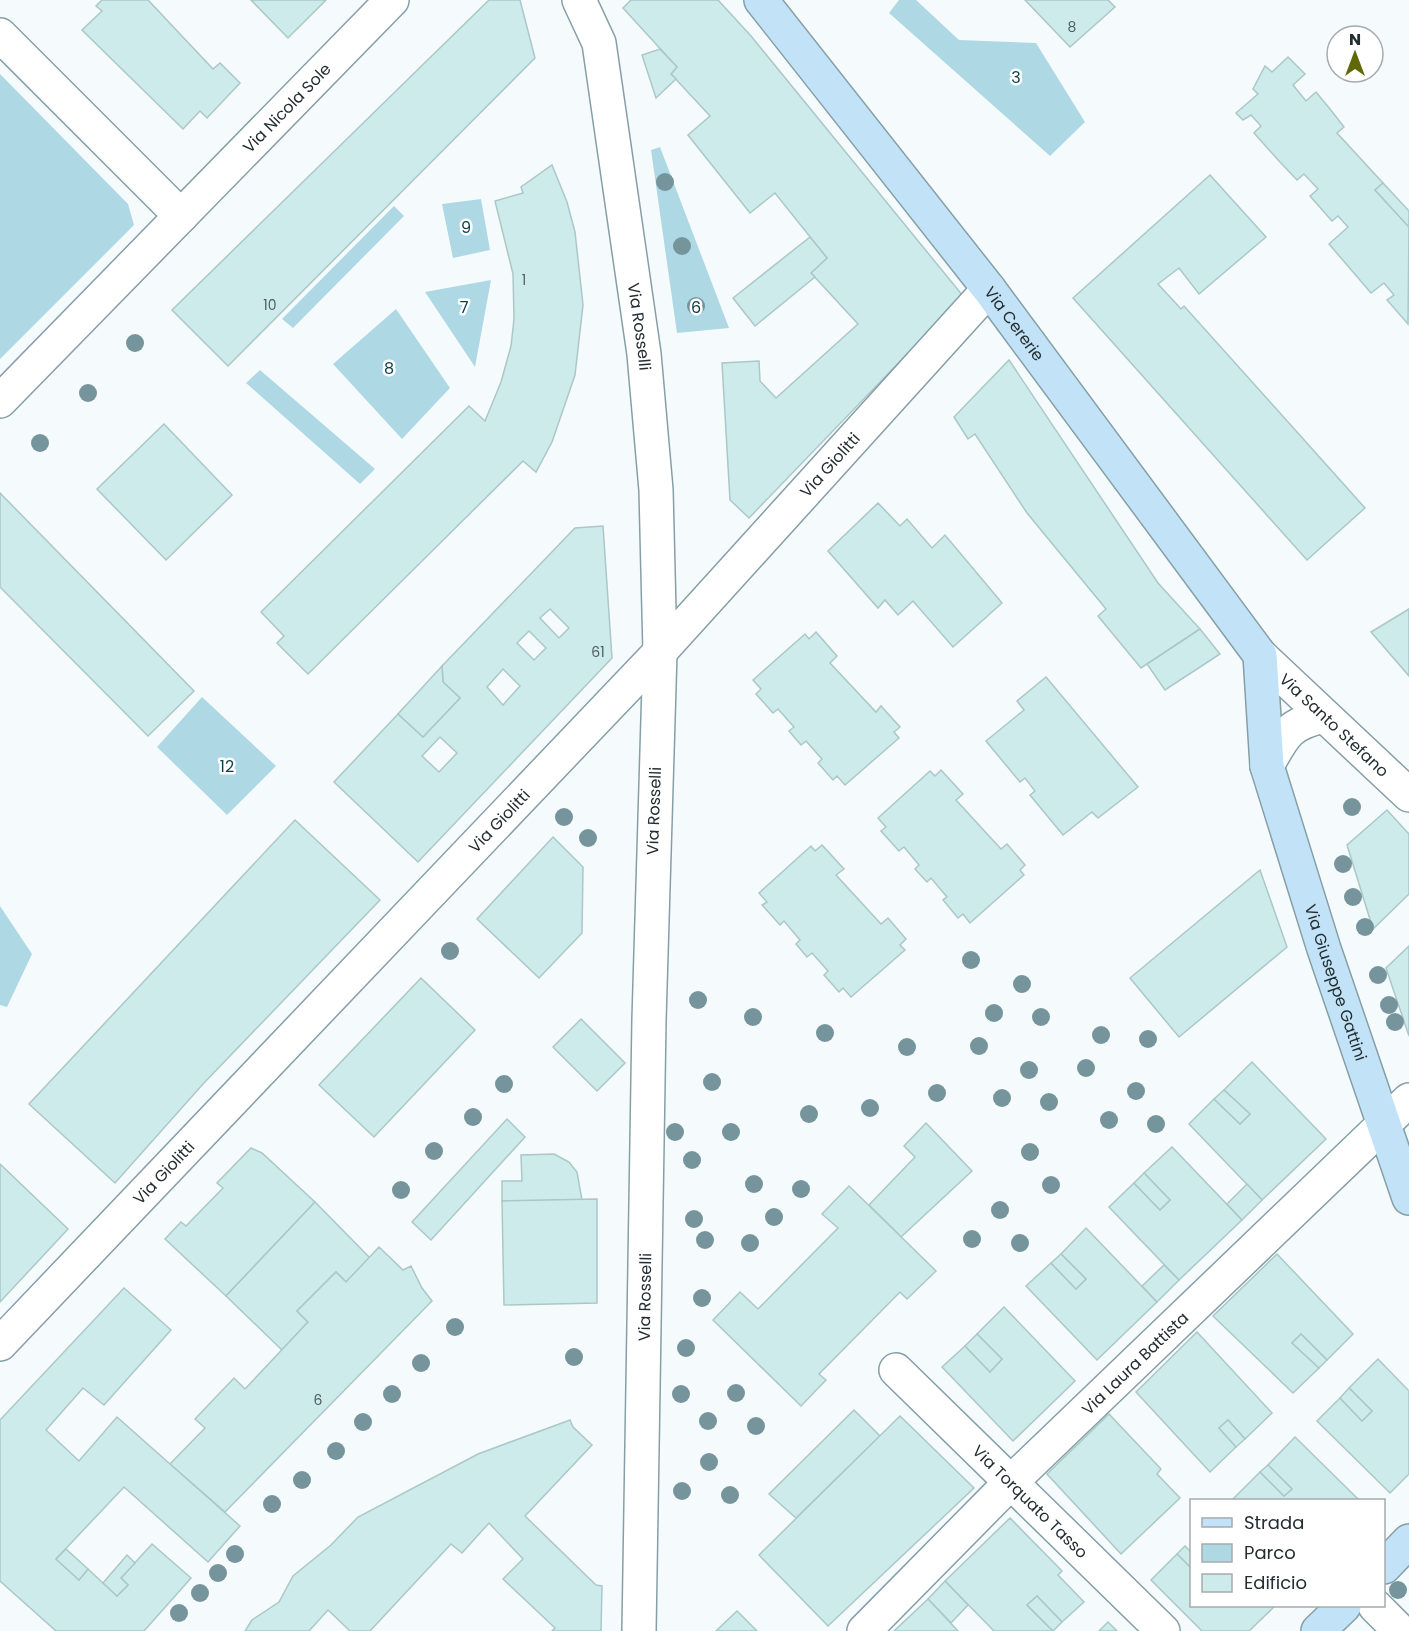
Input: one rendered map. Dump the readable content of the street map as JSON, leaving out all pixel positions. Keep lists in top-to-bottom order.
{
  "streets": {
    "street": [
      "Via Nicola Sole",
      "Via Cererie",
      "Via Rosselli",
      "Via Giolitti",
      "Via Santo Stefano",
      "Via Giuseppe Gattini",
      "Via Laura Battista",
      "Via Torquato Tasso"
    ]
  },
  "crossings": [
    ["Via Cererie", "Via Giolitti"],
    ["Via Cererie", "Via Santo Stefano"],
    ["Via Cererie", "Via Giuseppe Gattini"],
    ["Via Rosselli", "Via Giolitti"],
    ["Via Santo Stefano", "Via Giuseppe Gattini"],
    ["Via Giuseppe Gattini", "Via Laura Battista"],
    ["Via Laura Battista", "Via Torquato Tasso"]
  ],
  "parks": [
    "3",
    "9",
    "7",
    "6",
    "8",
    "12"
  ],
  "house_numbers": [
    "8",
    "1",
    "10",
    "61",
    "6"
  ],
  "legend": ["Strada", "Parco", "Edificio"],
  "north": "top"
}
